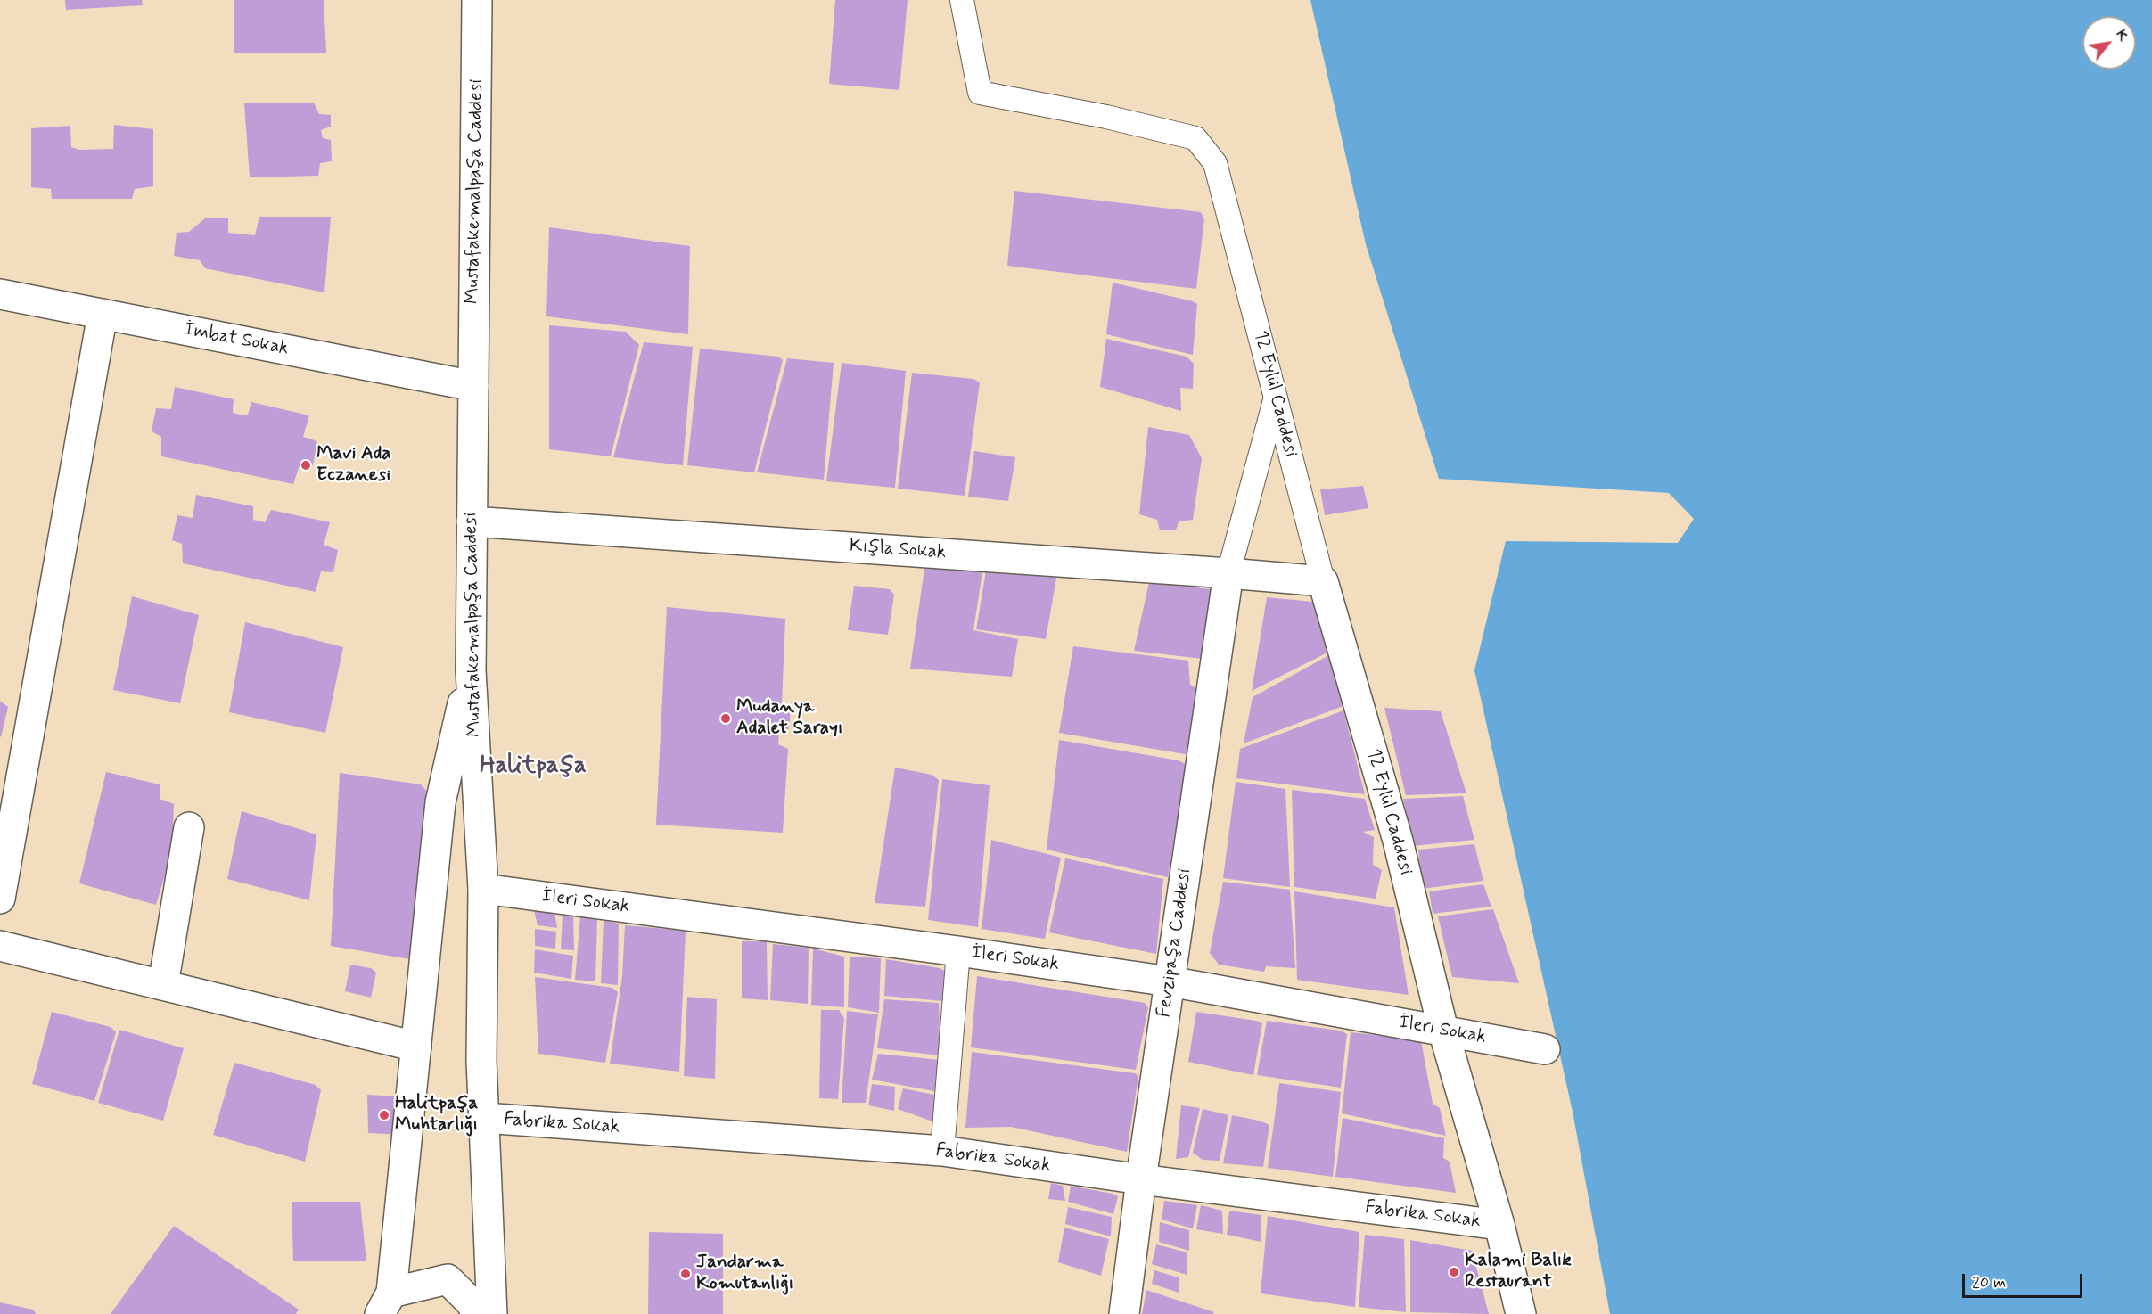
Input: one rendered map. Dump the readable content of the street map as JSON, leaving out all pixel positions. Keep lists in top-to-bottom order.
{
  "streets": {
    "street": [
      "Mustafakemalpaşa Caddesi",
      "İmbat Sokak",
      "12 Eylül Caddesi",
      "Kışla Sokak",
      "İleri Sokak",
      "Fevzipaşa Caddesi",
      "Fabrika Sokak"
    ]
  },
  "crossings": [
    ["Mustafakemalpaşa Caddesi", "İmbat Sokak"],
    ["Mustafakemalpaşa Caddesi", "Kışla Sokak"],
    ["Mustafakemalpaşa Caddesi", "İleri Sokak"],
    ["Mustafakemalpaşa Caddesi", "Fabrika Sokak"],
    ["12 Eylül Caddesi", "Kışla Sokak"],
    ["12 Eylül Caddesi", "İleri Sokak"],
    ["12 Eylül Caddesi", "Fabrika Sokak"],
    ["Kışla Sokak", "Fevzipaşa Caddesi"],
    ["İleri Sokak", "Fevzipaşa Caddesi"],
    ["Fevzipaşa Caddesi", "Fabrika Sokak"]
  ],
  "districts": ["Halitpaşa"],
  "places": [
    "Mavi Ada Eczanesi",
    "Mudanya Adalet Sarayı",
    "Halitpaşa Muhtarlığı",
    "Kalami Balık Restaurant",
    "Jandarma Komutanlığı"
  ],
  "scale_bar": "20 m",
  "north": "top right"
}
